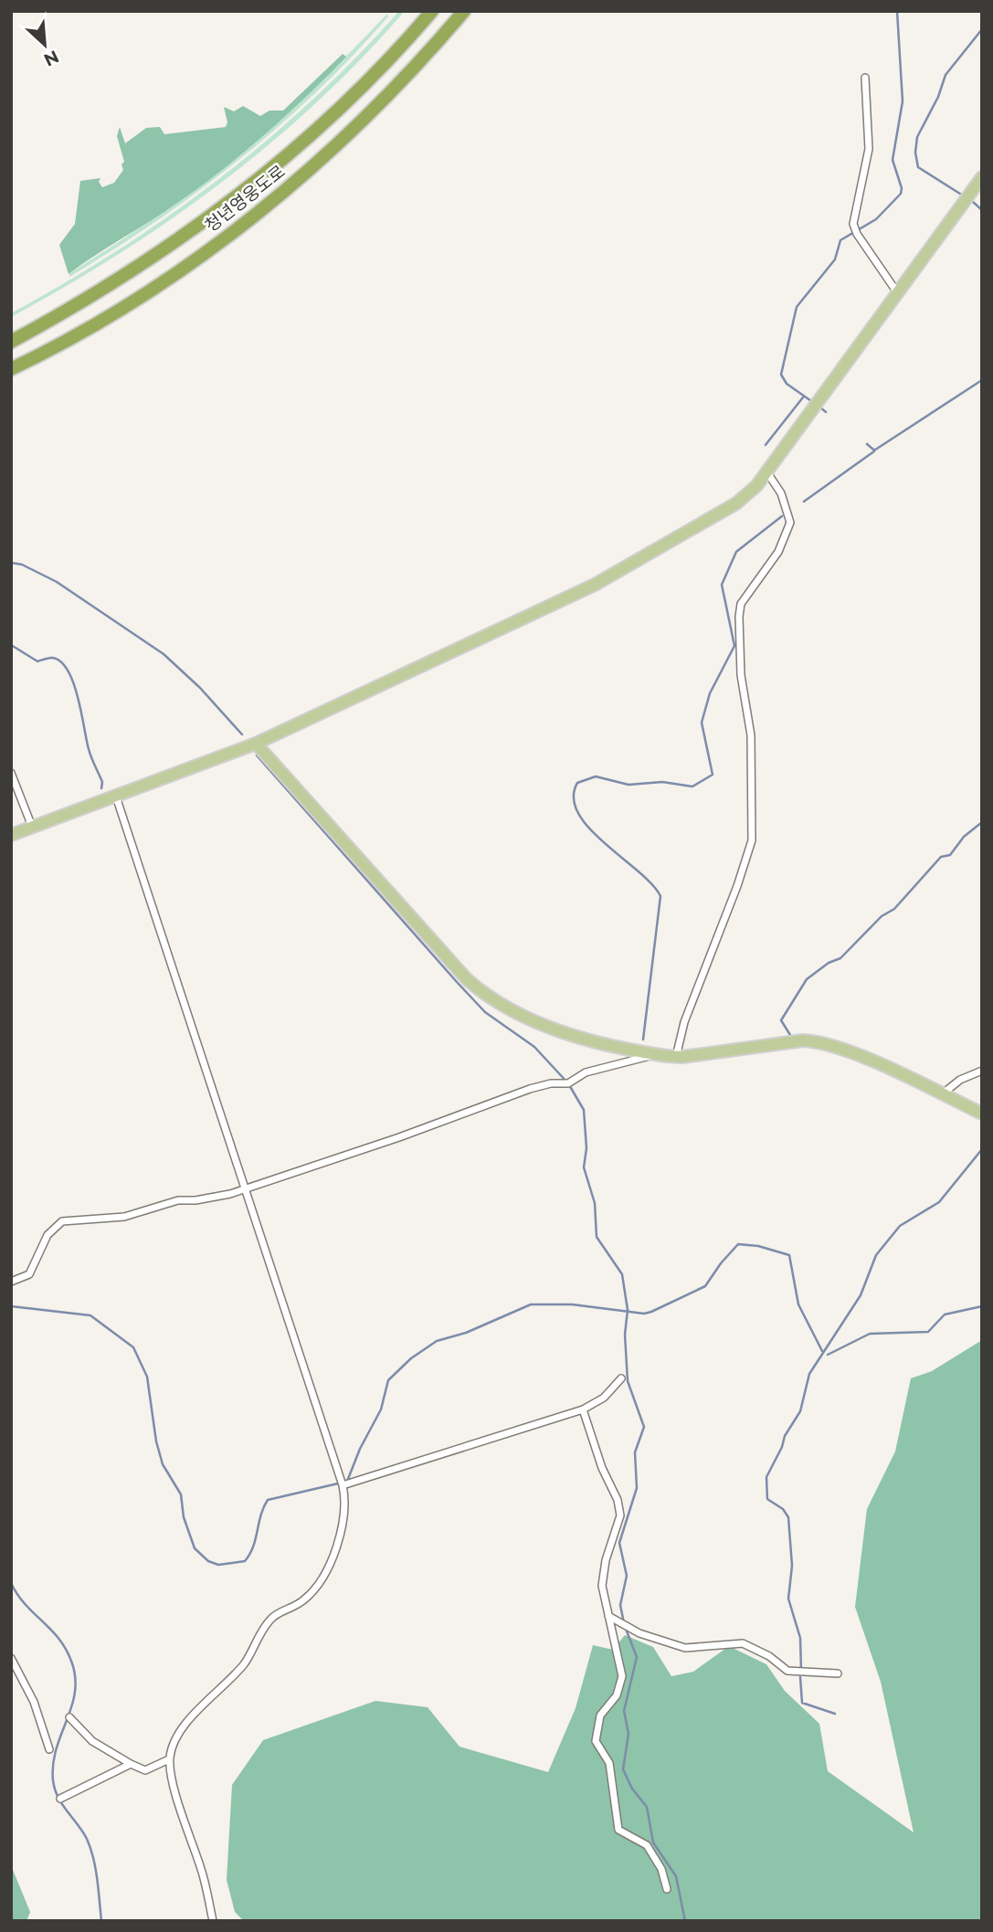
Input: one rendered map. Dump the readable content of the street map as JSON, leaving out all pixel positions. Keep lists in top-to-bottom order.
{
  "streets": {
    "highway": ["청년영웅도로"]
  },
  "north": "bottom right"
}
